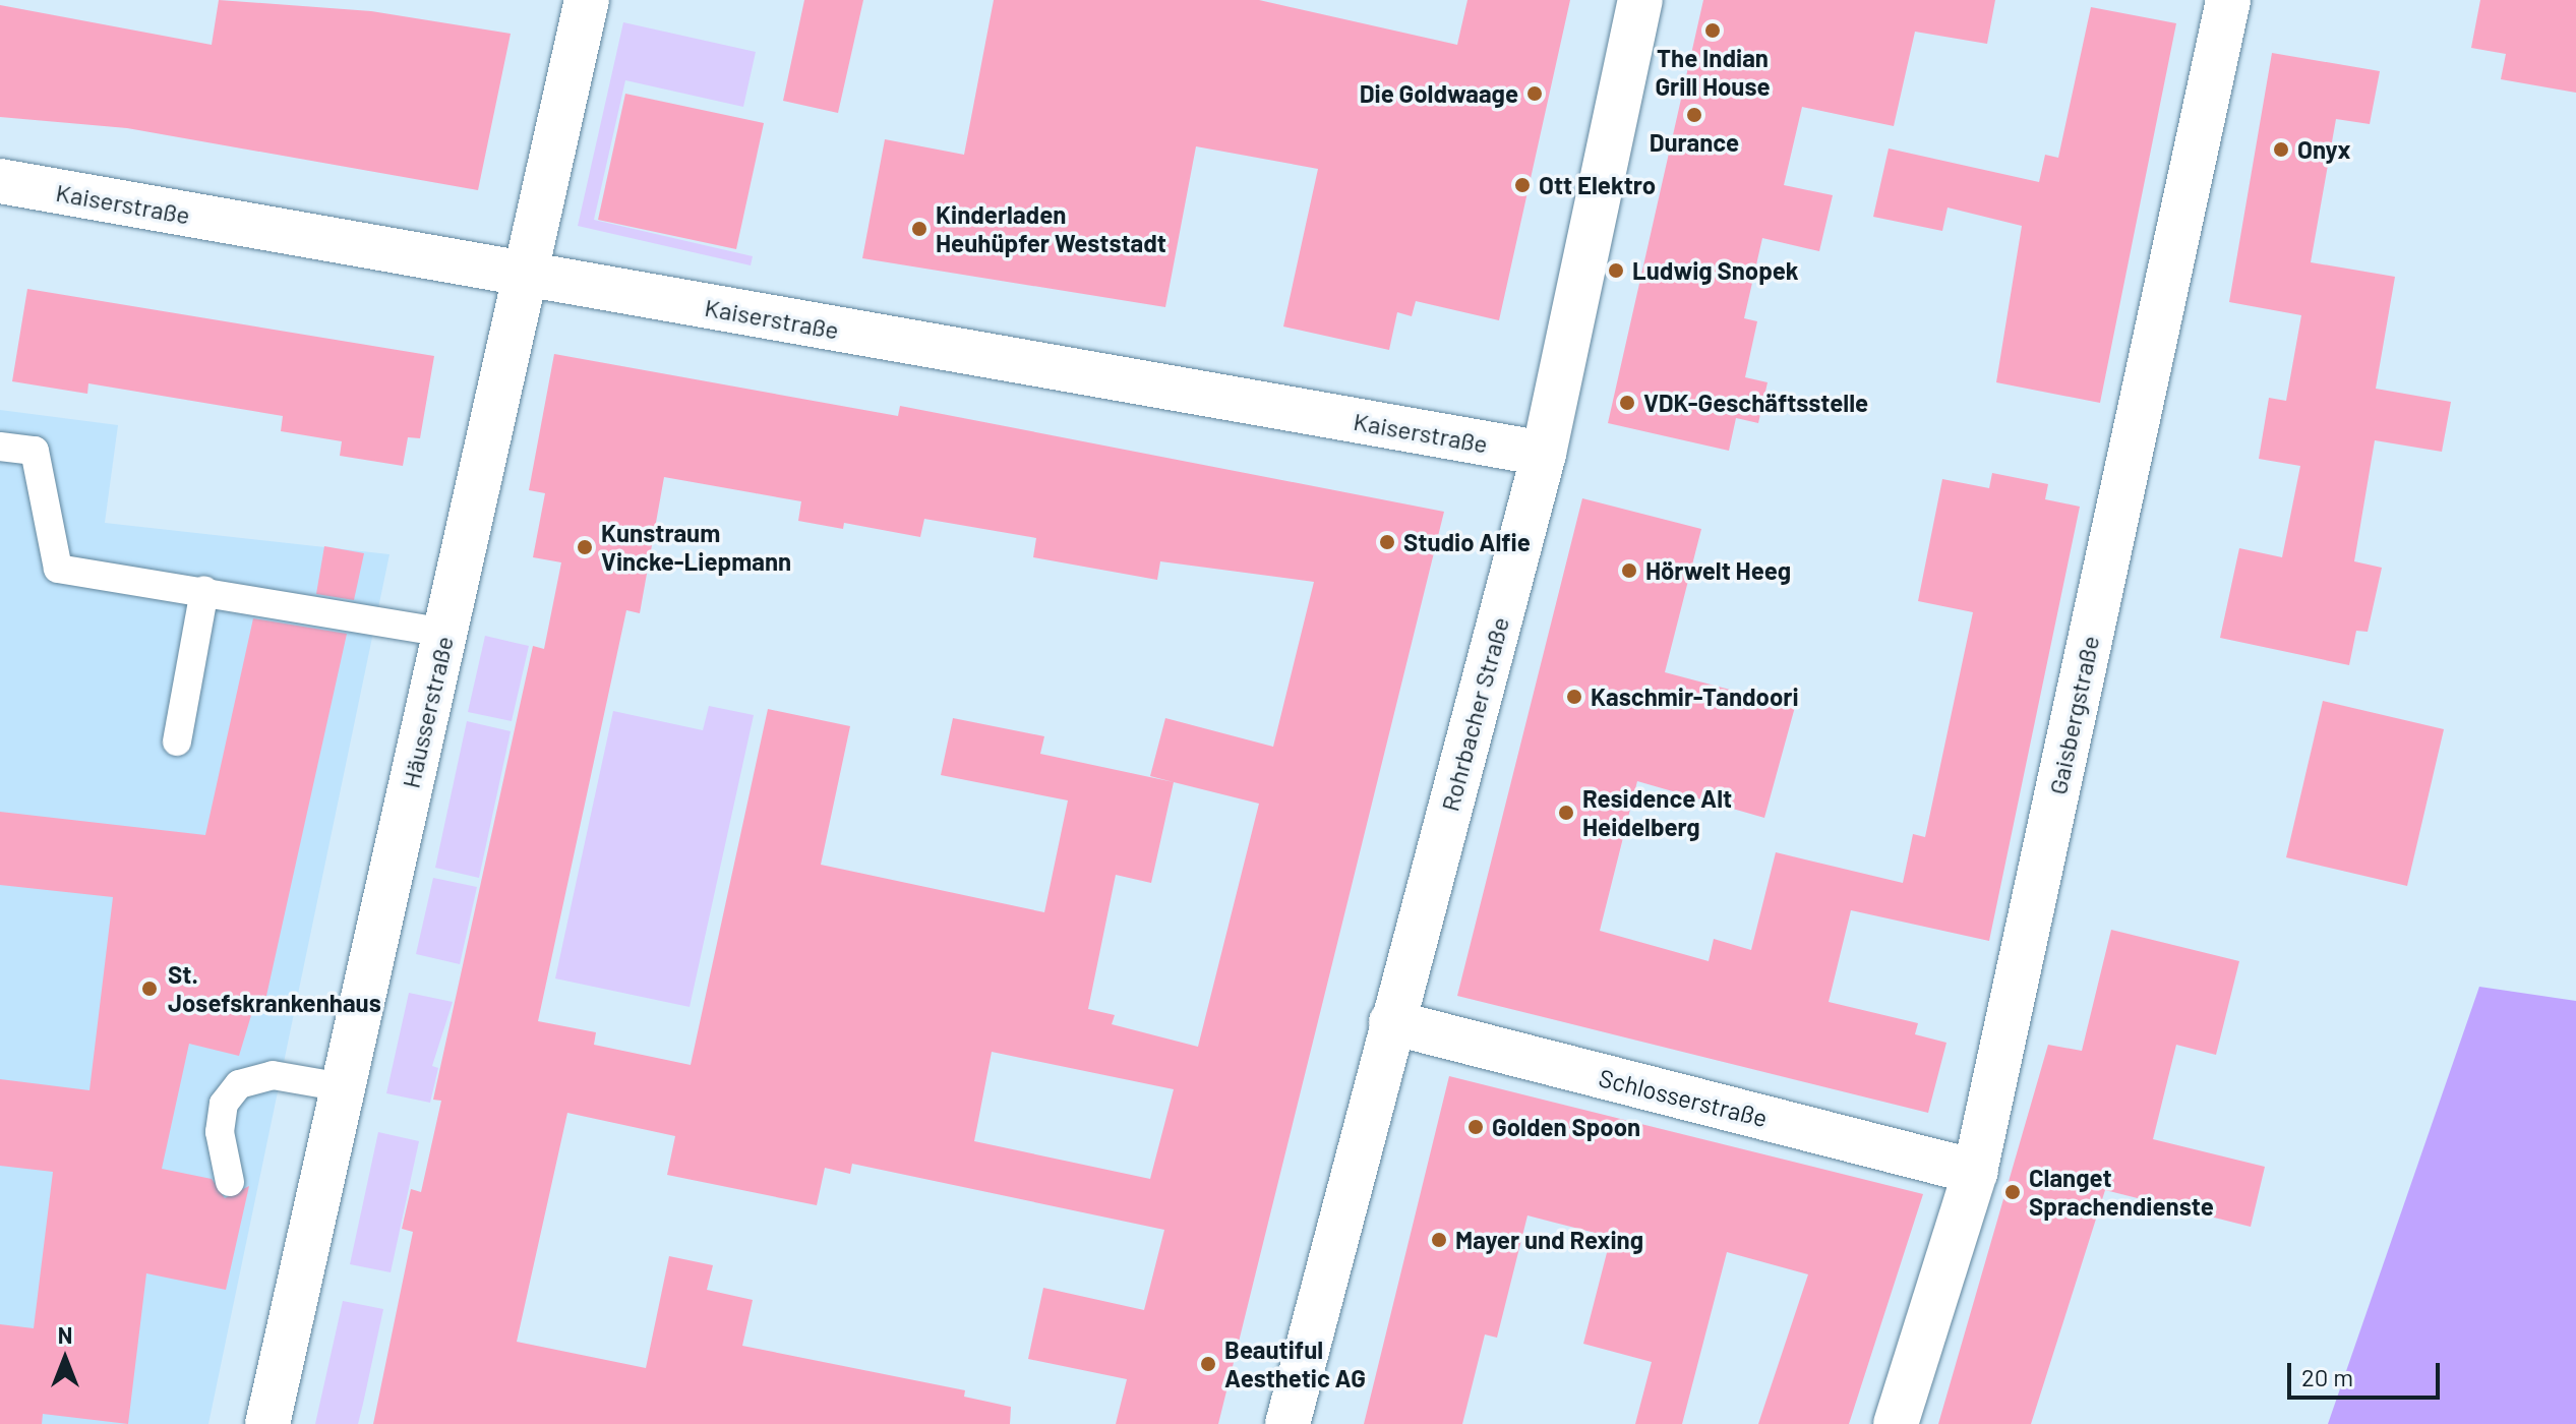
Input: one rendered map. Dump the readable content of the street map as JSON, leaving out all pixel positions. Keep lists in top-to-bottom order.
{
  "streets": {
    "street": [
      "Kaiserstraße",
      "Häusserstraße",
      "Rohrbacher Straße",
      "Gaisbergstraße",
      "Schlosserstraße"
    ]
  },
  "crossings": [
    ["Kaiserstraße", "Häusserstraße"],
    ["Kaiserstraße", "Rohrbacher Straße"],
    ["Rohrbacher Straße", "Schlosserstraße"],
    ["Gaisbergstraße", "Schlosserstraße"]
  ],
  "places": [
    "The Indian Grill House",
    "Die Goldwaage",
    "Durance",
    "Onyx",
    "Ott Elektro",
    "Kinderladen Heuhüpfer Weststadt",
    "Ludwig Snopek",
    "VDK-Geschäftsstelle",
    "Studio Alfie",
    "Kunstraum Vincke-Liepmann",
    "Hörwelt Heeg",
    "Kaschmir-Tandoori",
    "Residence Alt Heidelberg",
    "St. Josefskrankenhaus",
    "Golden Spoon",
    "Clanget Sprachendienste",
    "Mayer und Rexing",
    "Beautiful Aesthetic AG"
  ],
  "scale_bar": "20 m",
  "north": "top"
}
